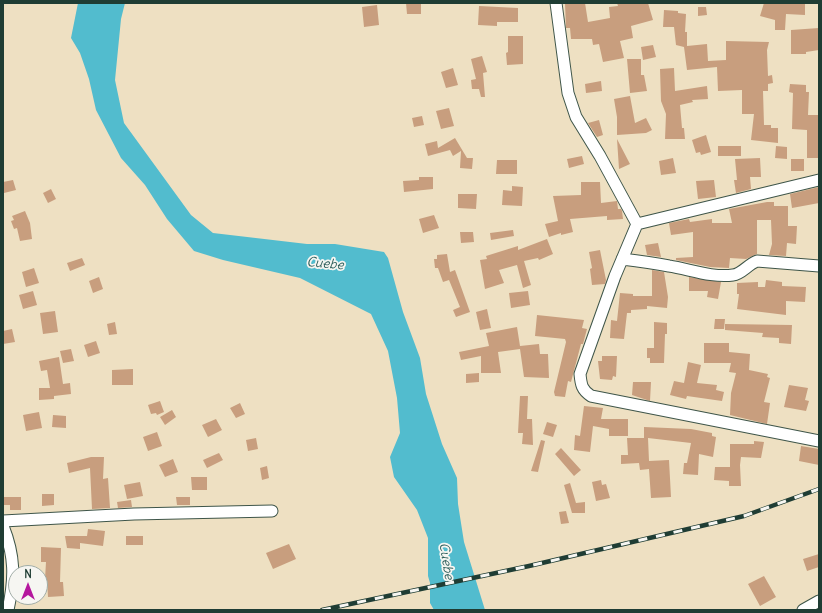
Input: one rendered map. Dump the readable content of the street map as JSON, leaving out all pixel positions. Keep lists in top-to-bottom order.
{
  "water": ["Cuebe"],
  "north": "top"
}
